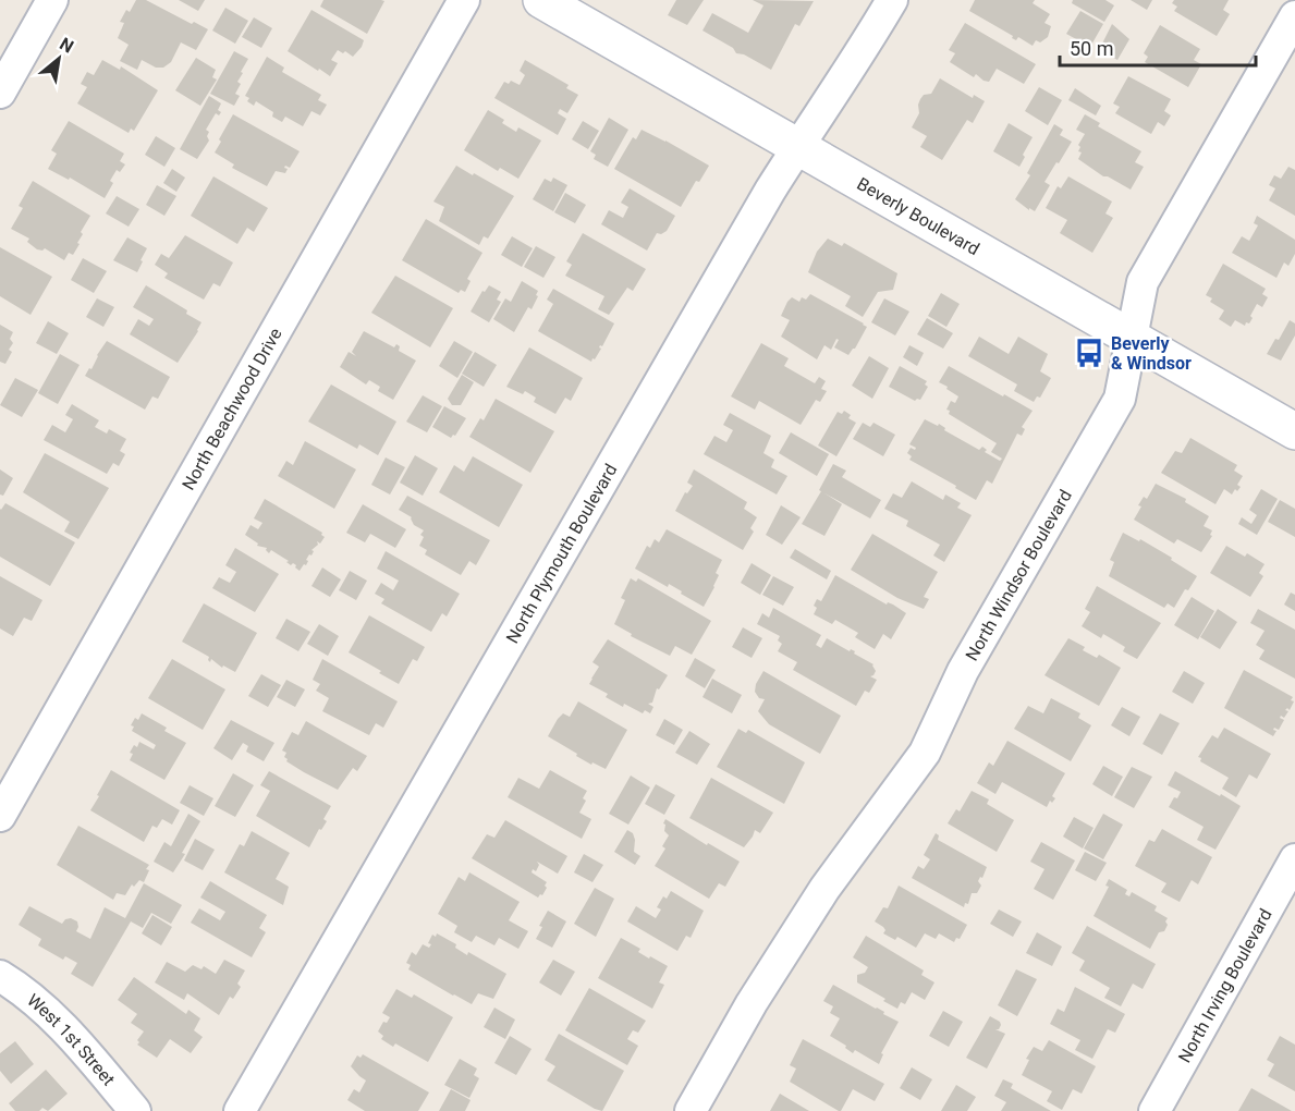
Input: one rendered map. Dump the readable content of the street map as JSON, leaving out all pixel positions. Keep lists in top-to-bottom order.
{
  "streets": {
    "main road": ["Beverly Boulevard"],
    "street": [
      "North Beachwood Drive",
      "North Plymouth Boulevard",
      "North Windsor Boulevard",
      "North Irving Boulevard",
      "West 1st Street"
    ]
  },
  "crossings": [
    ["Beverly Boulevard", "North Plymouth Boulevard"],
    ["Beverly Boulevard", "North Windsor Boulevard"]
  ],
  "places": {
    "bus stop": ["Beverly & Windsor"]
  },
  "scale_bar": "50 m",
  "north": "top right"
}
